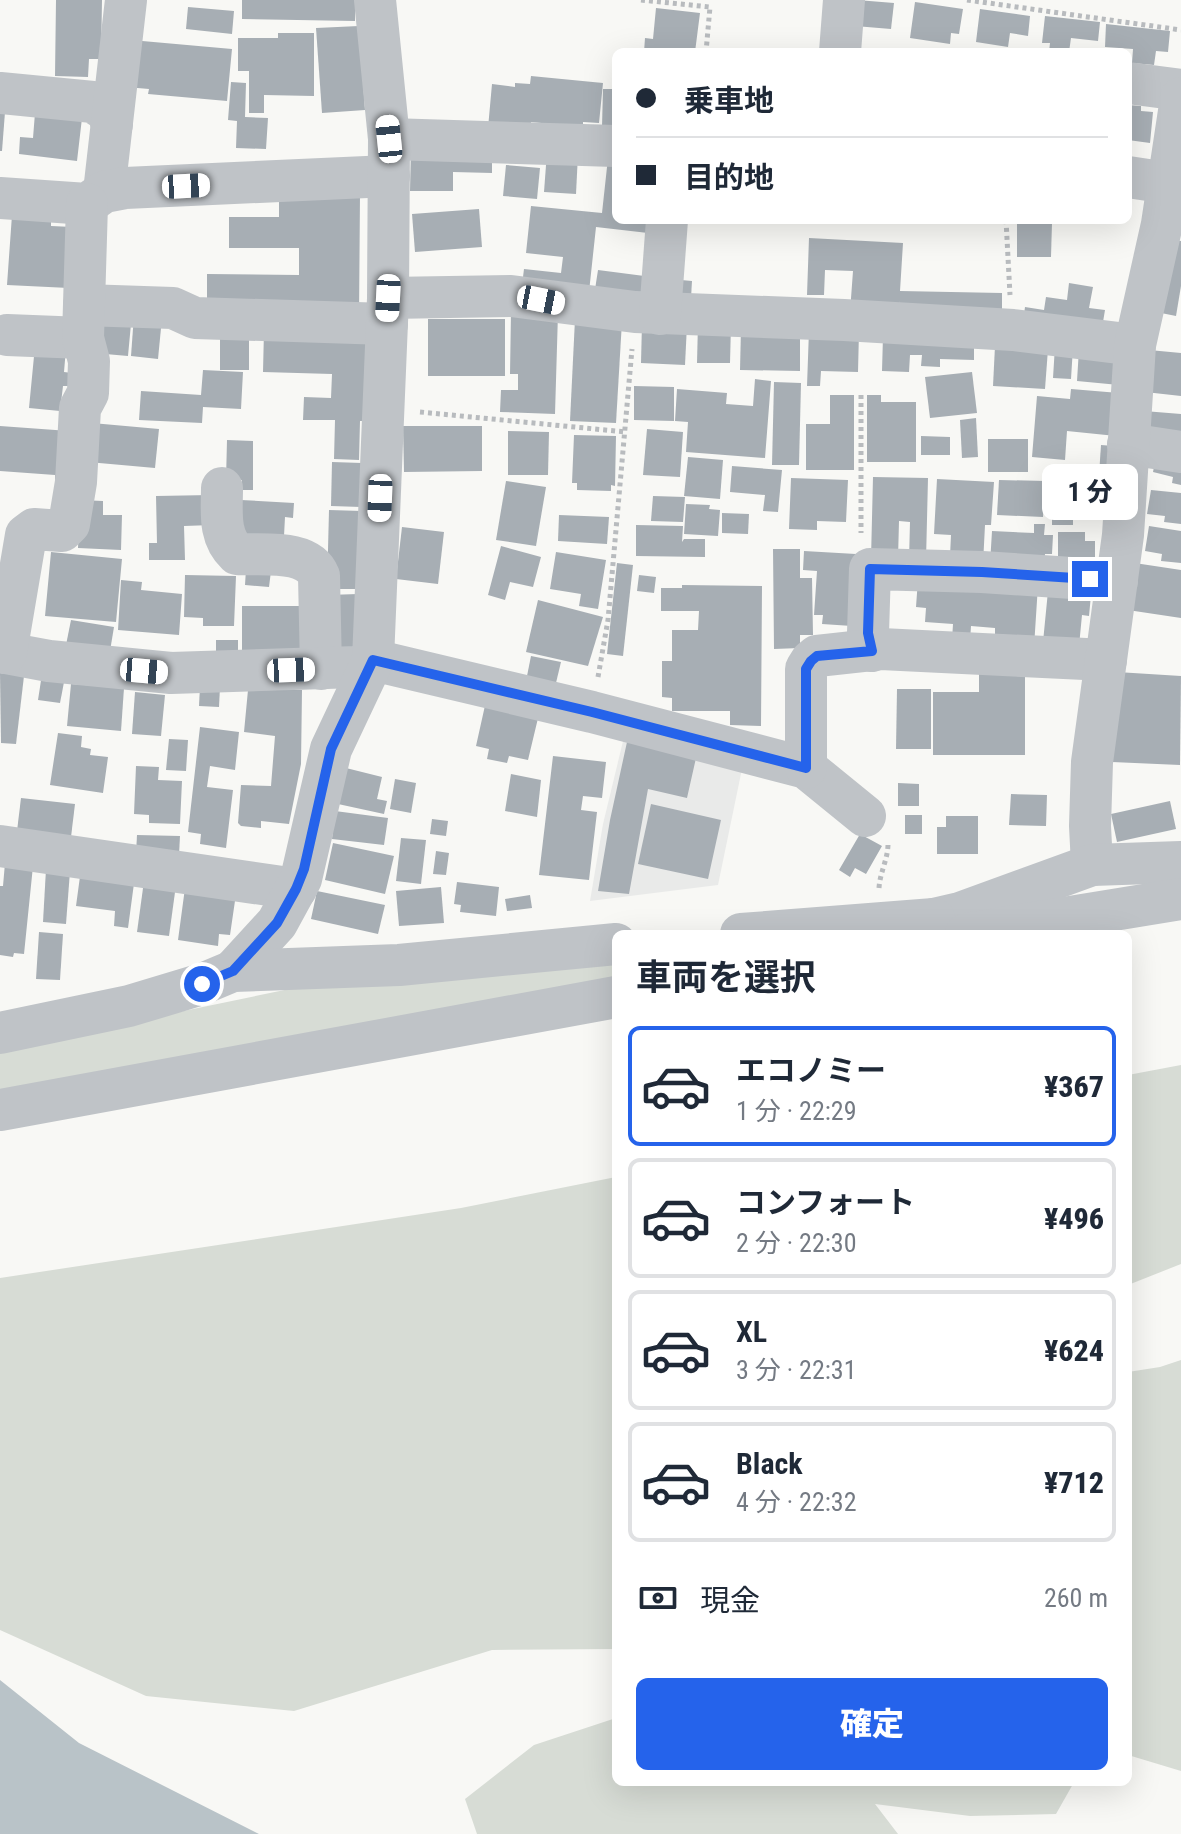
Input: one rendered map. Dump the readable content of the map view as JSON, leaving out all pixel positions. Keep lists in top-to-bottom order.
{
  "page": {
    "banner": ["乗車地", "目的地"],
    "bubble": "1 分",
    "heading": "車両を選択",
    "list": [
      {
        "name": "エコノミー",
        "note": "1 分 · 22:29",
        "value": "¥367"
      },
      {
        "name": "コンフォート",
        "note": "2 分 · 22:30",
        "value": "¥496"
      },
      {
        "name": "XL",
        "note": "3 分 · 22:31",
        "value": "¥624"
      },
      {
        "name": "Black",
        "note": "4 分 · 22:32",
        "value": "¥712"
      }
    ],
    "pay": ["現金", "260 m"],
    "buttons": "確定"
  }
}
